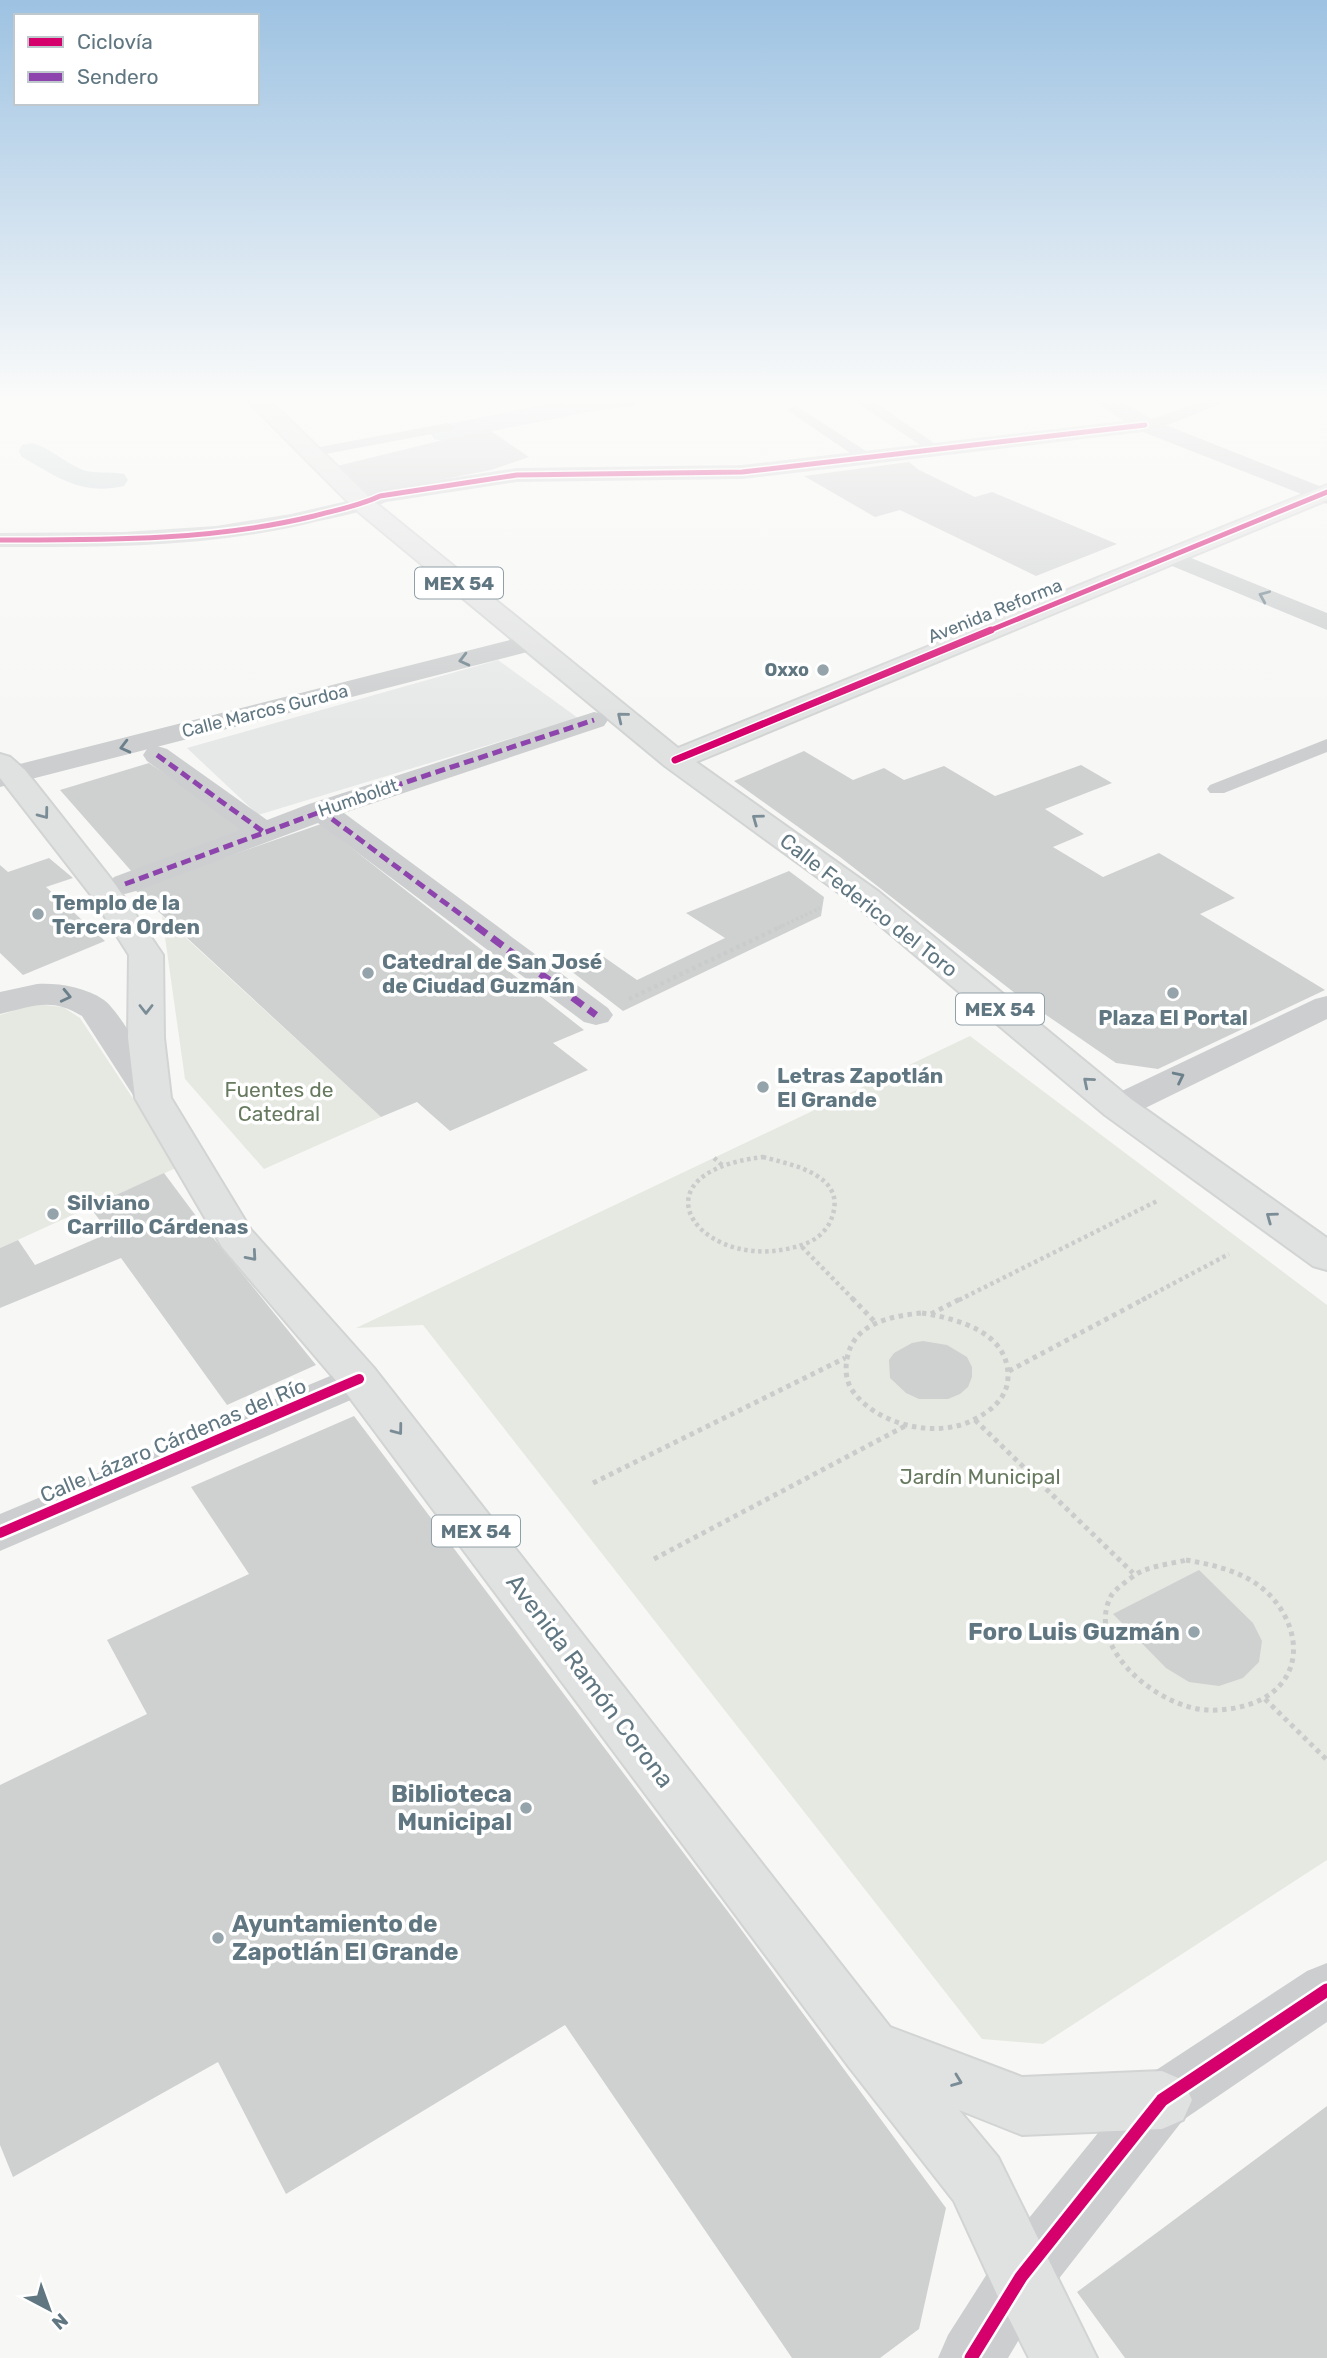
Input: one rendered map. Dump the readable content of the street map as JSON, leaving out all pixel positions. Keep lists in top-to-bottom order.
{
  "streets": {
    "main road": [
      "MEX 54",
      "Avenida Reforma",
      "Calle Federico del Toro",
      "Avenida Ramón Corona"
    ],
    "street": ["Calle Marcos Gurdoa", "Humboldt", "Calle Lázaro Cárdenas del Río"]
  },
  "crossings": [
    ["MEX 54", "Avenida Reforma"],
    ["MEX 54", "Calle Marcos Gurdoa"],
    ["MEX 54", "Calle Federico del Toro"],
    ["MEX 54", "Avenida Ramón Corona"],
    ["Avenida Reforma", "Calle Federico del Toro"],
    ["Calle Marcos Gurdoa", "Avenida Ramón Corona"],
    ["Calle Lázaro Cárdenas del Río", "Avenida Ramón Corona"]
  ],
  "one_way": ["Calle Federico del Toro", "Avenida Ramón Corona"],
  "parks": ["Fuentes de Catedral", "Jardín Municipal"],
  "places": [
    "Oxxo",
    "Templo de la Tercera Orden",
    "Catedral de San José de Ciudad Guzmán",
    "Plaza El Portal",
    "Letras Zapotlán El Grande",
    "Silviano Carrillo Cárdenas",
    "Foro Luis Guzmán",
    "Biblioteca Municipal",
    "Ayuntamiento de Zapotlán El Grande"
  ],
  "legend": ["Ciclovía", "Sendero"],
  "north": "bottom right"
}
